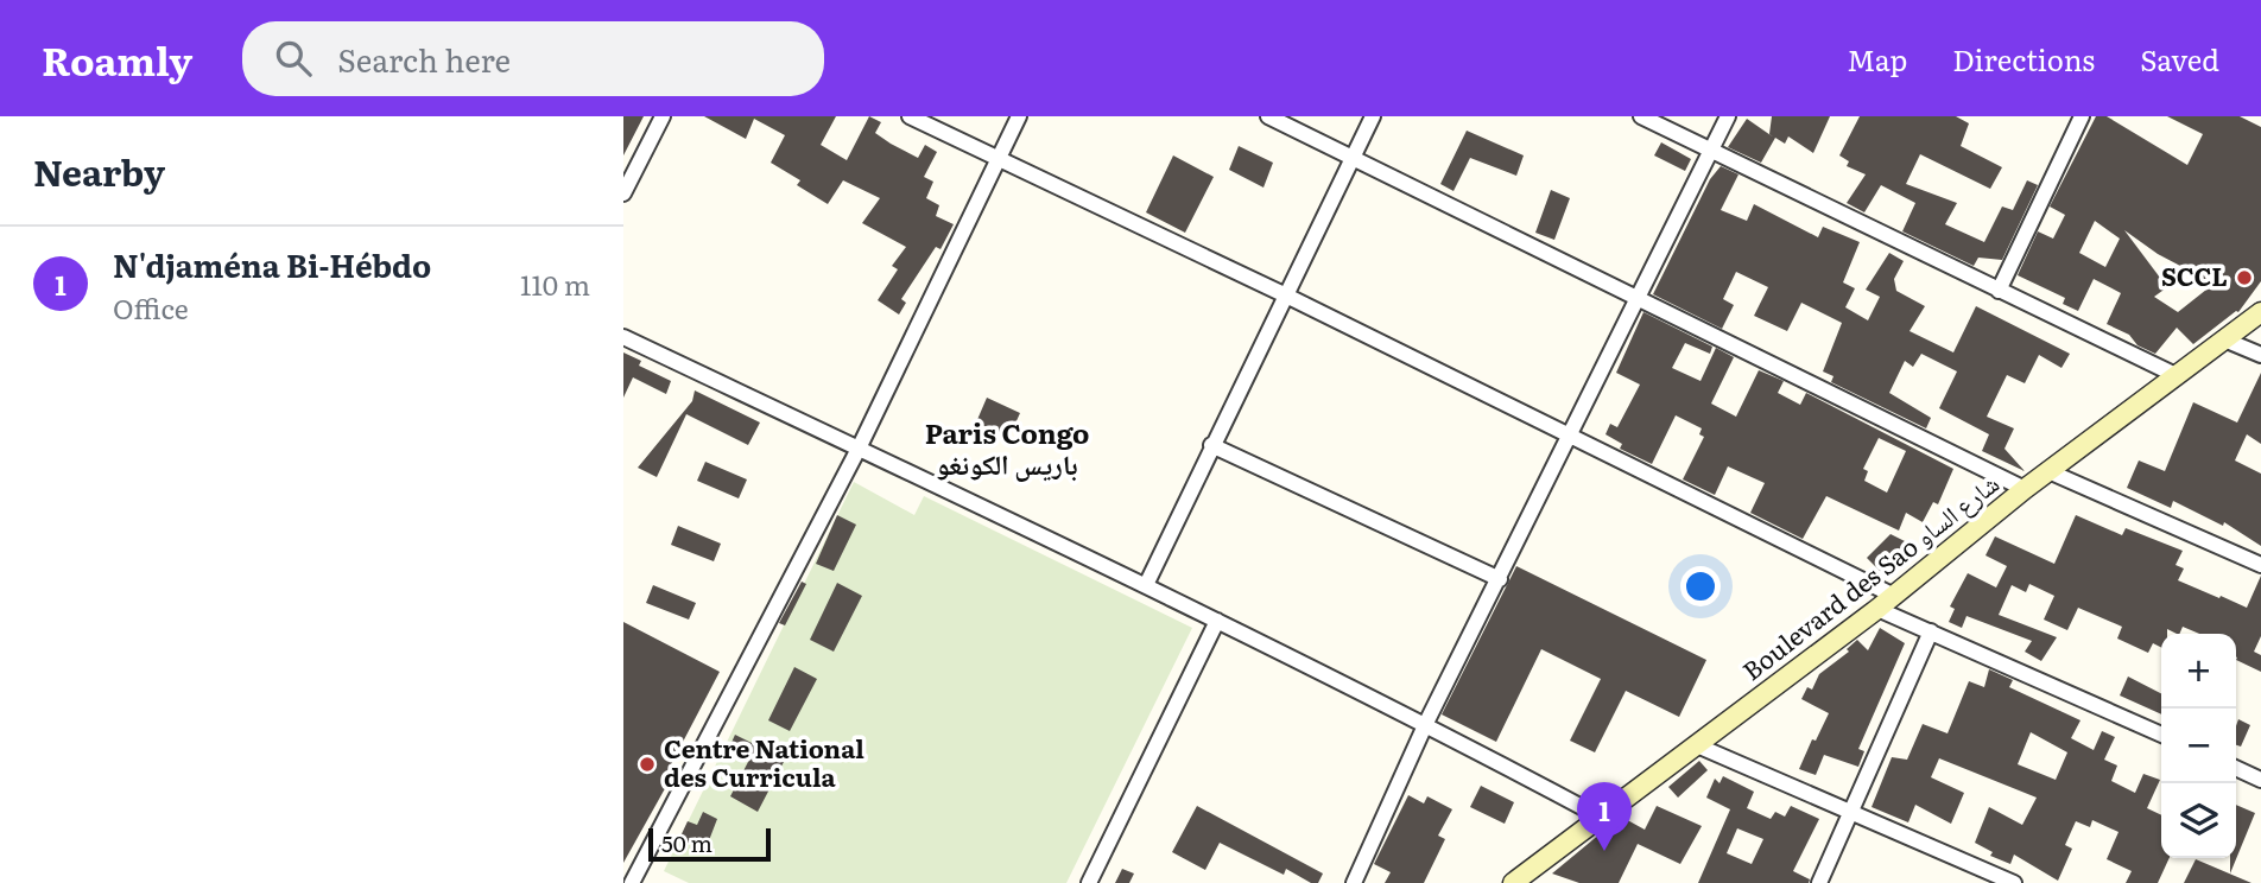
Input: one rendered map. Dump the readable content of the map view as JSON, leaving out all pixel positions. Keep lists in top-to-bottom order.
{
  "streets": {
    "street": ["Boulevard des Sao شارع الساو"]
  },
  "districts": ["Paris Congo باريس الكونغو"],
  "places": ["SCCL", "Centre National des Curricula"],
  "scale_bar": "50 m",
  "page": {
    "header": "Roamly",
    "search": "Search here",
    "nav": ["Map", "Directions", "Saved"],
    "heading": "Nearby",
    "list": [
      {
        "mark": "1",
        "name": "N'djaména Bi-Hébdo",
        "note": "Office",
        "value": "110 m"
      }
    ],
    "map_buttons": ["+", "−"],
    "pins": "1",
    "scale": "50 m"
  }
}
